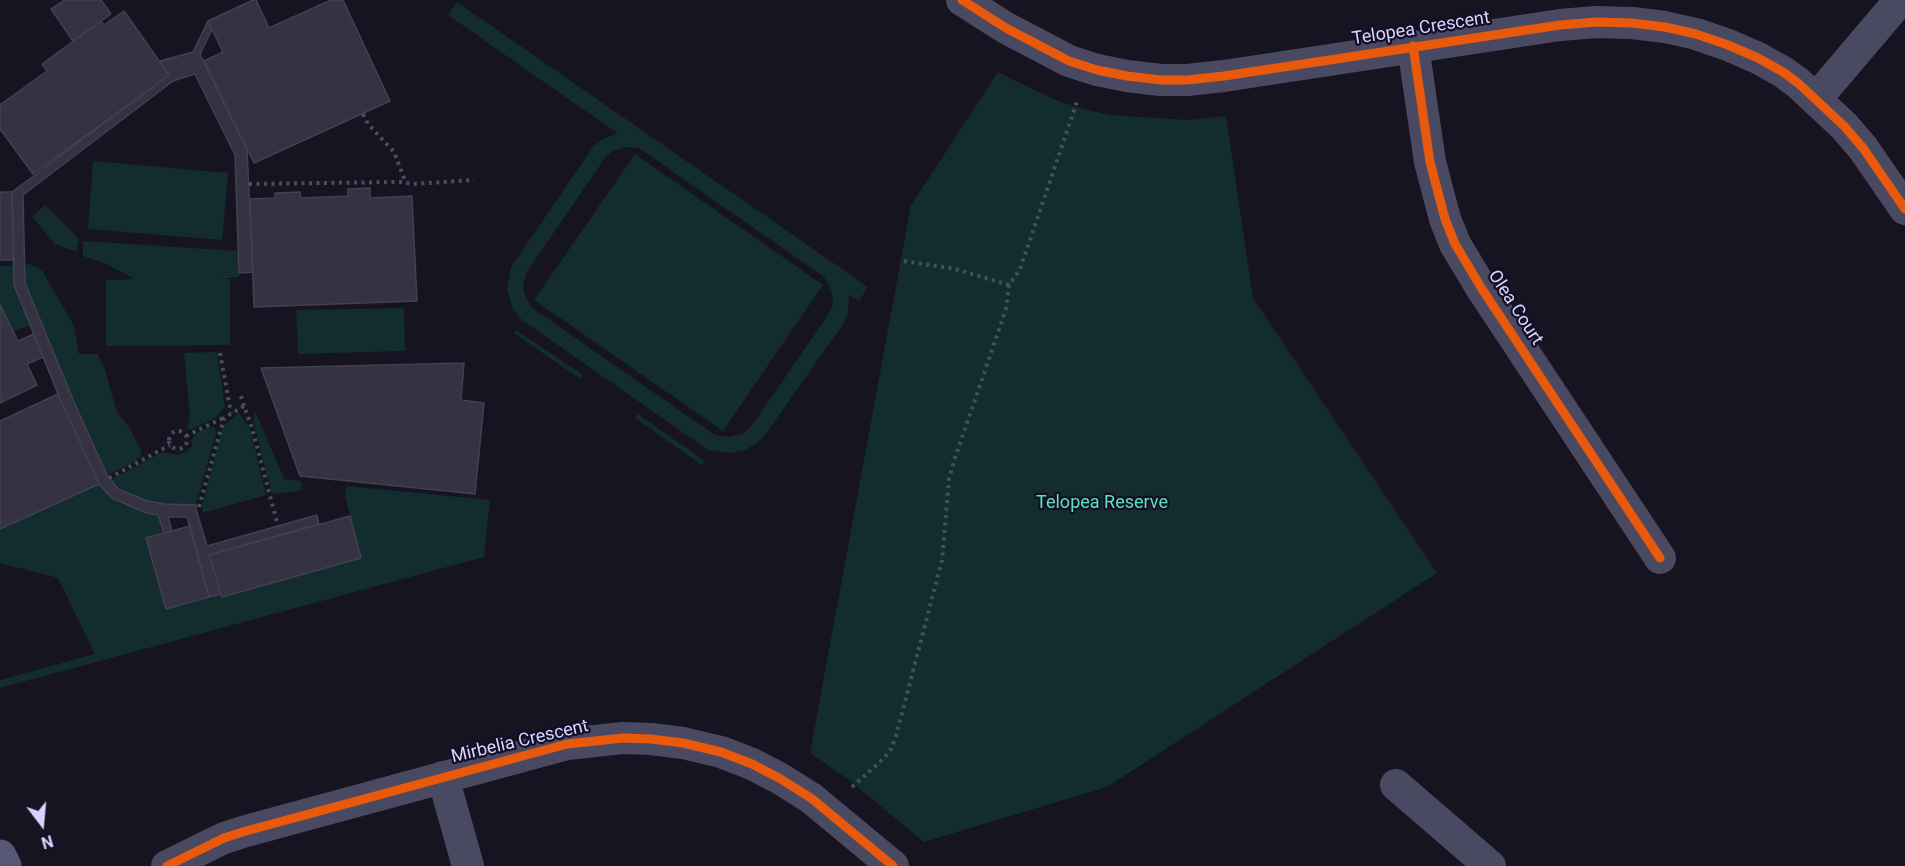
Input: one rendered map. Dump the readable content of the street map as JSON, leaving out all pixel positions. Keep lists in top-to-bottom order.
{
  "streets": {
    "street": ["Telopea Crescent", "Olea Court", "Mirbelia Crescent"]
  },
  "crossings": [
    ["Telopea Crescent", "Olea Court"]
  ],
  "parks": ["Telopea Reserve"],
  "north": "bottom"
}
